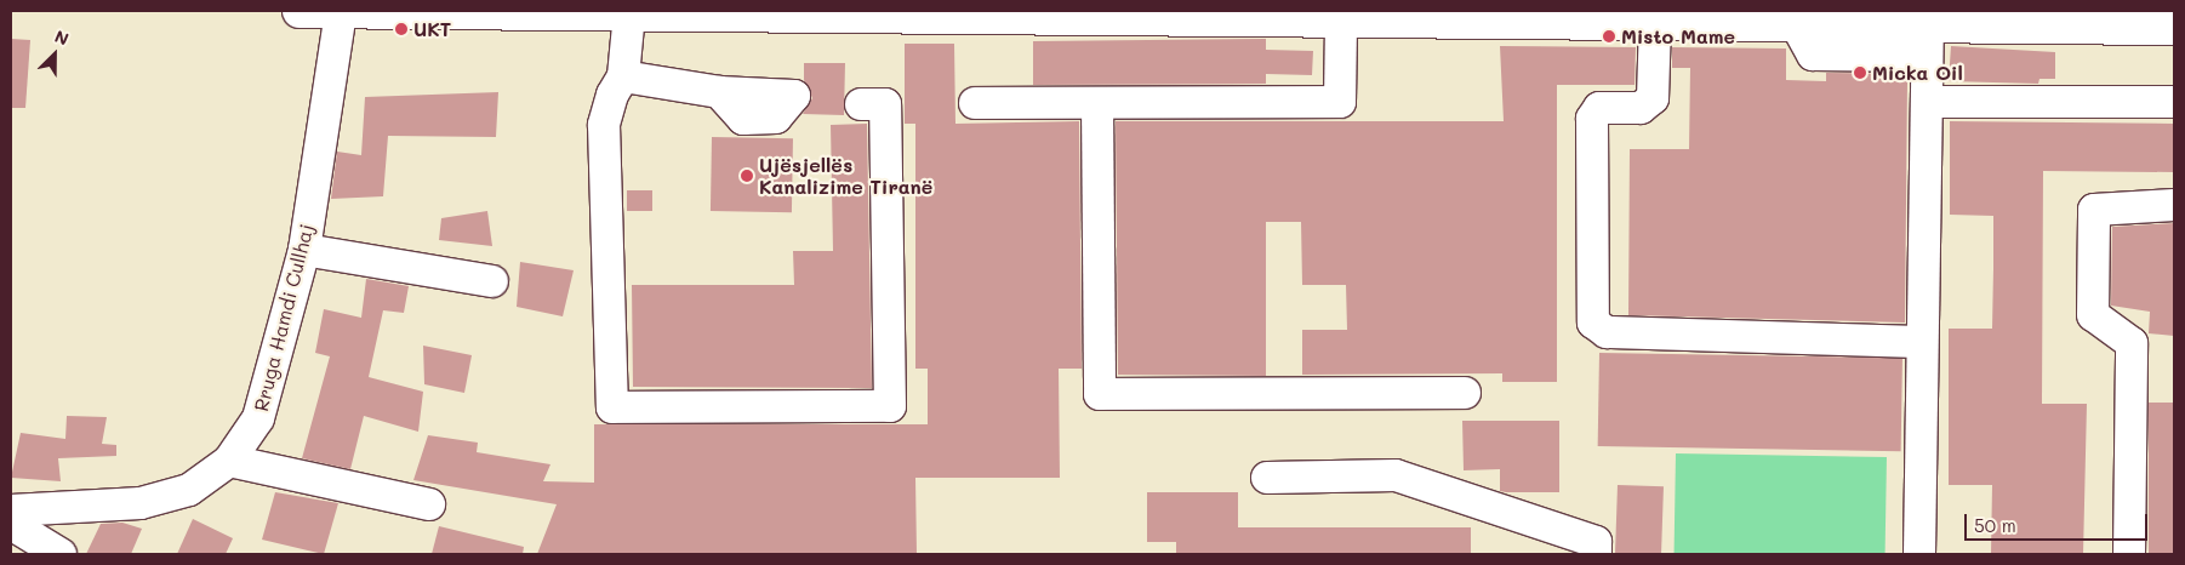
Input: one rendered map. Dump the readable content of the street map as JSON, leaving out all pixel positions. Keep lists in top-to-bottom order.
{
  "streets": {
    "street": ["Rruga Hamdi Cullhaj"]
  },
  "places": [
    "UKT",
    "Misto Mame",
    "Micka Oil",
    "Ujësjellës Kanalizime Tiranë"
  ],
  "scale_bar": "50 m",
  "north": "top right"
}
